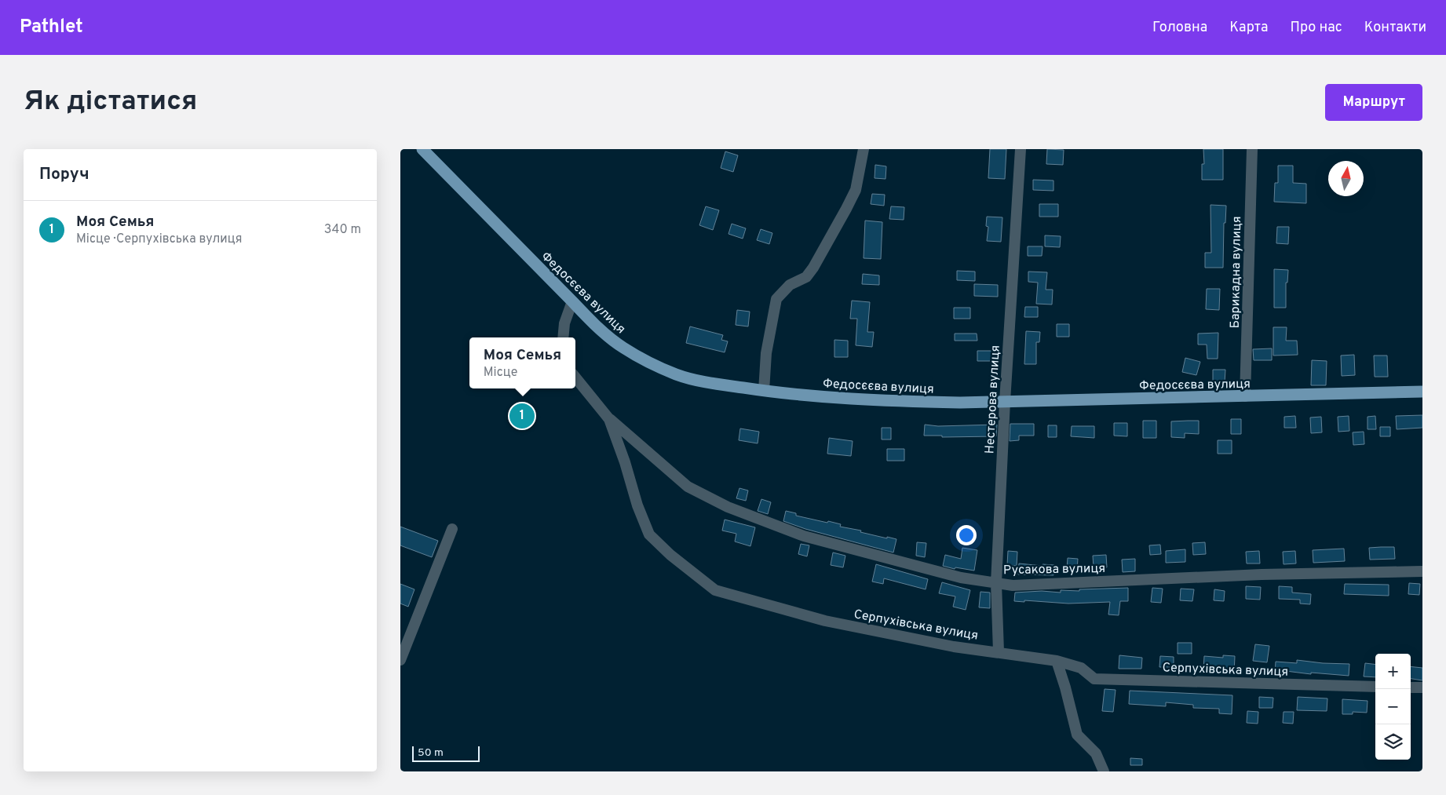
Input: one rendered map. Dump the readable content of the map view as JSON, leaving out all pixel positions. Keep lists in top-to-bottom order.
{
  "streets": {
    "main road": ["Федосєєва вулиця"],
    "street": [
      "Барикадна вулиця",
      "Нестерова вулиця",
      "Русакова вулиця",
      "Серпухівська вулиця"
    ]
  },
  "crossings": [
    ["Барикадна вулиця", "Федосєєва вулиця"],
    ["Федосєєва вулиця", "Нестерова вулиця"],
    ["Нестерова вулиця", "Русакова вулиця"],
    ["Нестерова вулиця", "Серпухівська вулиця"],
    ["Русакова вулиця", "Серпухівська вулиця"]
  ],
  "scale_bar": "50 m",
  "north": "top",
  "page": {
    "header": "Pathlet",
    "nav": [
      "Головна",
      "Карта",
      "Про нас",
      "Контакти"
    ],
    "buttons": "Маршрут",
    "title": "Як дістатися",
    "heading": "Поруч",
    "list": [
      {
        "mark": "1",
        "name": "Моя Семья",
        "note": "Місце · Серпухівська вулиця",
        "value": "340 m"
      }
    ],
    "popup": ["Моя Семья", "Місце"],
    "pins": "1",
    "map_buttons": ["+", "−"],
    "scale": "50 m"
  }
}
